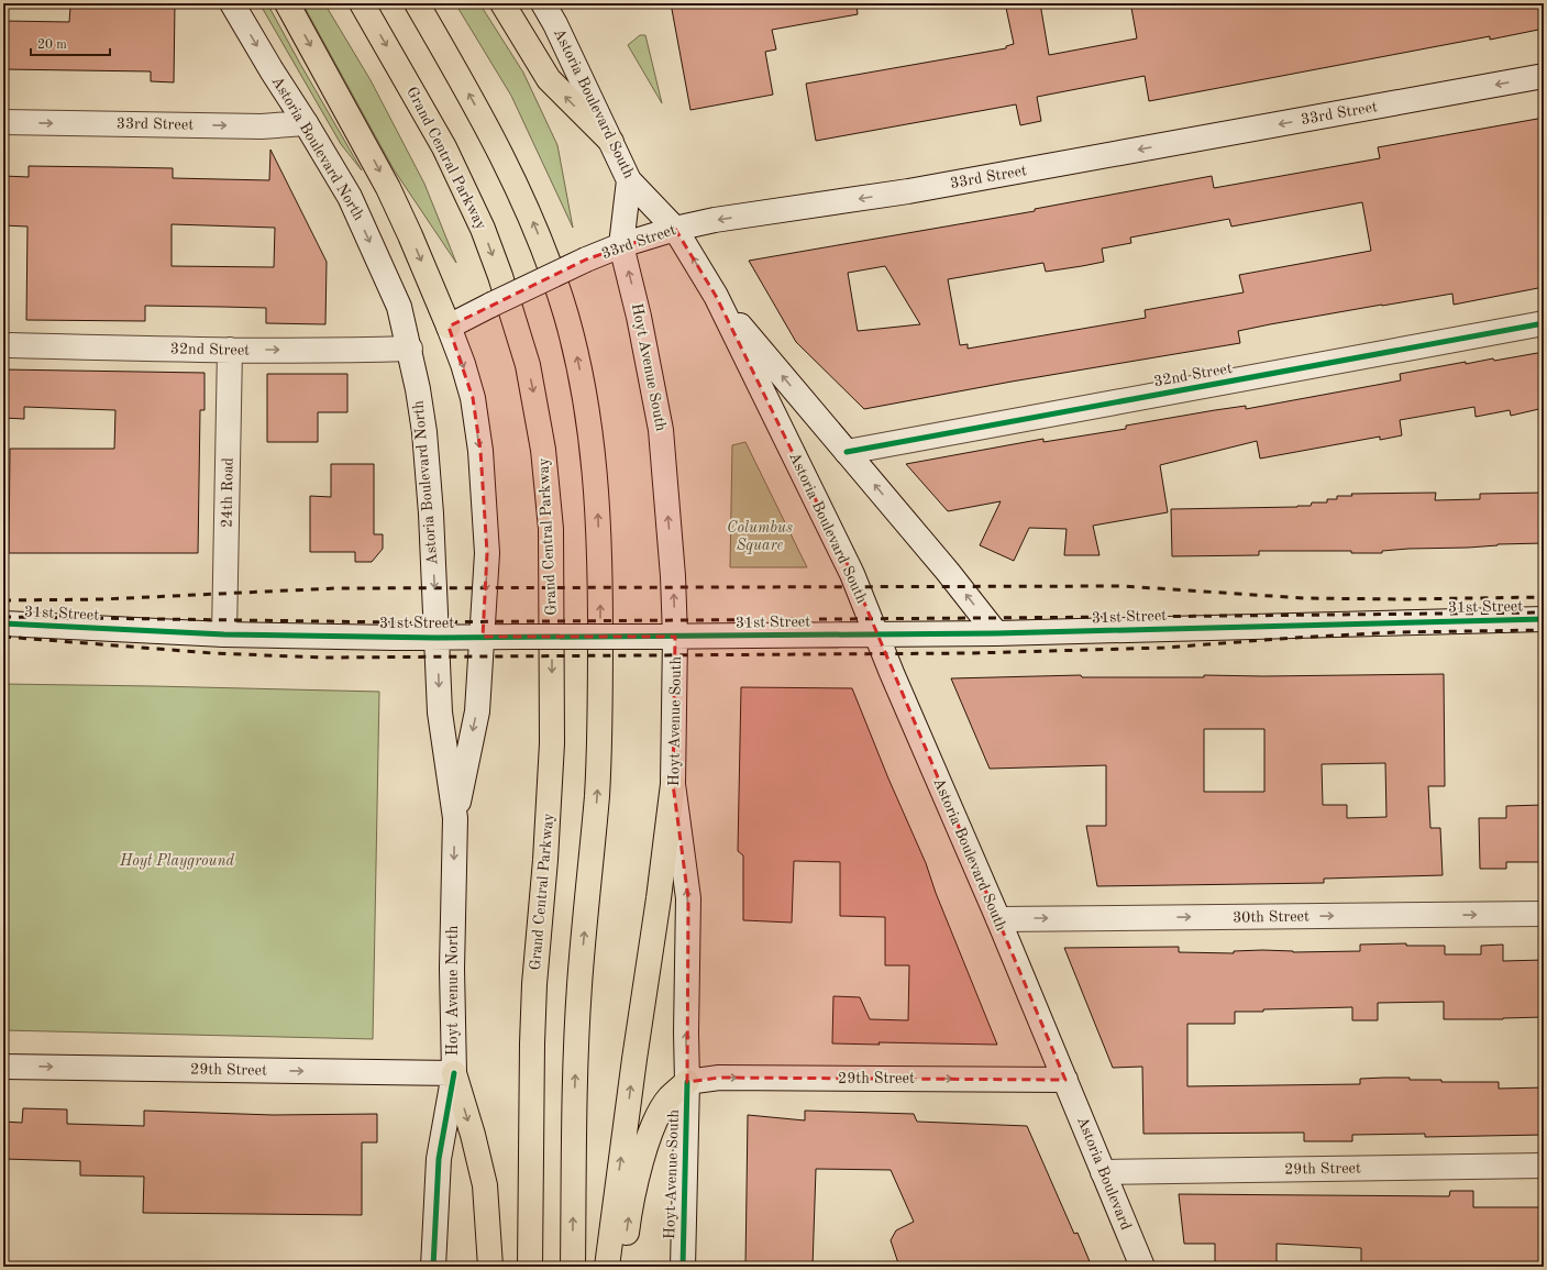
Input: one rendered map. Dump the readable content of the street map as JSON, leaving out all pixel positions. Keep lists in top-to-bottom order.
{
  "streets": {
    "highway": ["Grand Central Parkway"],
    "main road": [
      "Astoria Boulevard South",
      "33rd Street",
      "Astoria Boulevard North",
      "32nd Street",
      "Hoyt Avenue South",
      "24th Road",
      "31st Street",
      "30th Street",
      "Hoyt Avenue North",
      "29th Street",
      "Astoria Boulevard"
    ]
  },
  "crossings": [
    ["Astoria Boulevard South", "33rd Street"],
    ["Astoria Boulevard South", "Hoyt Avenue South"],
    ["Astoria Boulevard South", "31st Street"],
    ["Astoria Boulevard South", "30th Street"],
    ["Astoria Boulevard South", "29th Street"],
    ["Astoria Boulevard South", "Astoria Boulevard"],
    ["33rd Street", "Astoria Boulevard North"],
    ["33rd Street", "Hoyt Avenue South"],
    ["Astoria Boulevard North", "32nd Street"],
    ["Astoria Boulevard North", "31st Street"],
    ["Astoria Boulevard North", "Hoyt Avenue North"],
    ["32nd Street", "24th Road"],
    ["Hoyt Avenue South", "31st Street"],
    ["Hoyt Avenue South", "29th Street"],
    ["24th Road", "31st Street"],
    ["31st Street", "Hoyt Avenue North"],
    ["Hoyt Avenue North", "29th Street"],
    ["29th Street", "Astoria Boulevard"]
  ],
  "one_way": ["30th Street", "Hoyt Avenue North", "29th Street"],
  "parks": ["Columbus Square", "Hoyt Playground"],
  "scale_bar": "20 m"
}
